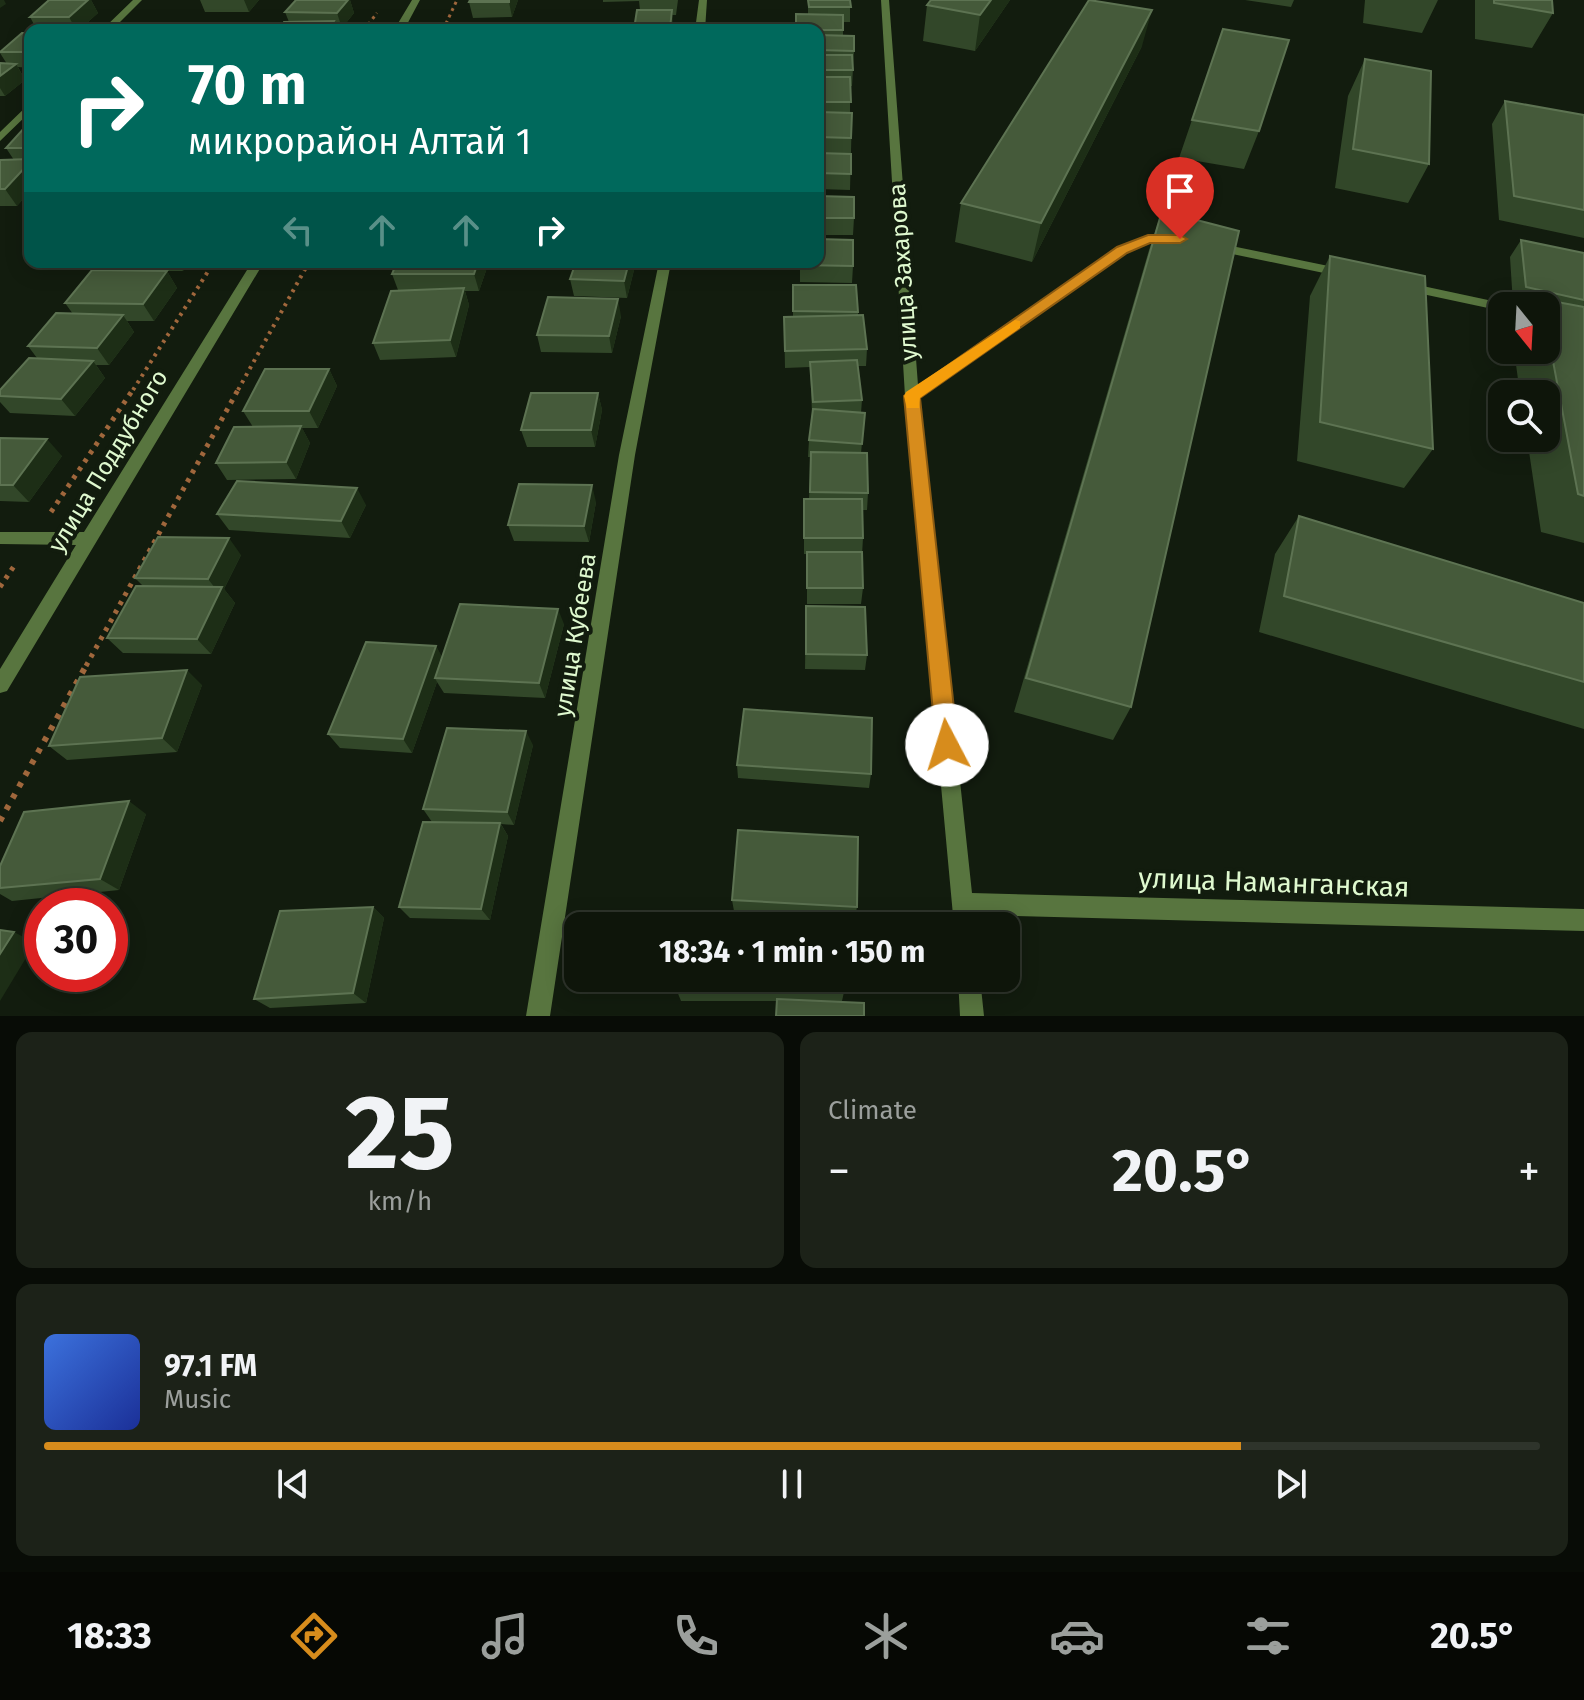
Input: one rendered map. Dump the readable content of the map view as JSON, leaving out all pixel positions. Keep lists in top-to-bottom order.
{
  "streets": {
    "street": [
      "улица Захарова",
      "улица Поддубного",
      "улица Кубеева",
      "улица Наманганская"
    ]
  },
  "north": "bottom",
  "page": {
    "turn": ["70 m", "микрорайон Алтай 1"],
    "limit": "30",
    "trip": "18:34 · 1 min · 150 m",
    "tile": [
      ["25", "km/h"],
      "Climate"
    ],
    "heat": ["−", "20.5°", "+"],
    "song": ["97.1 FM", "Music"],
    "tabs": ["18:33", "20.5°"]
  }
}
